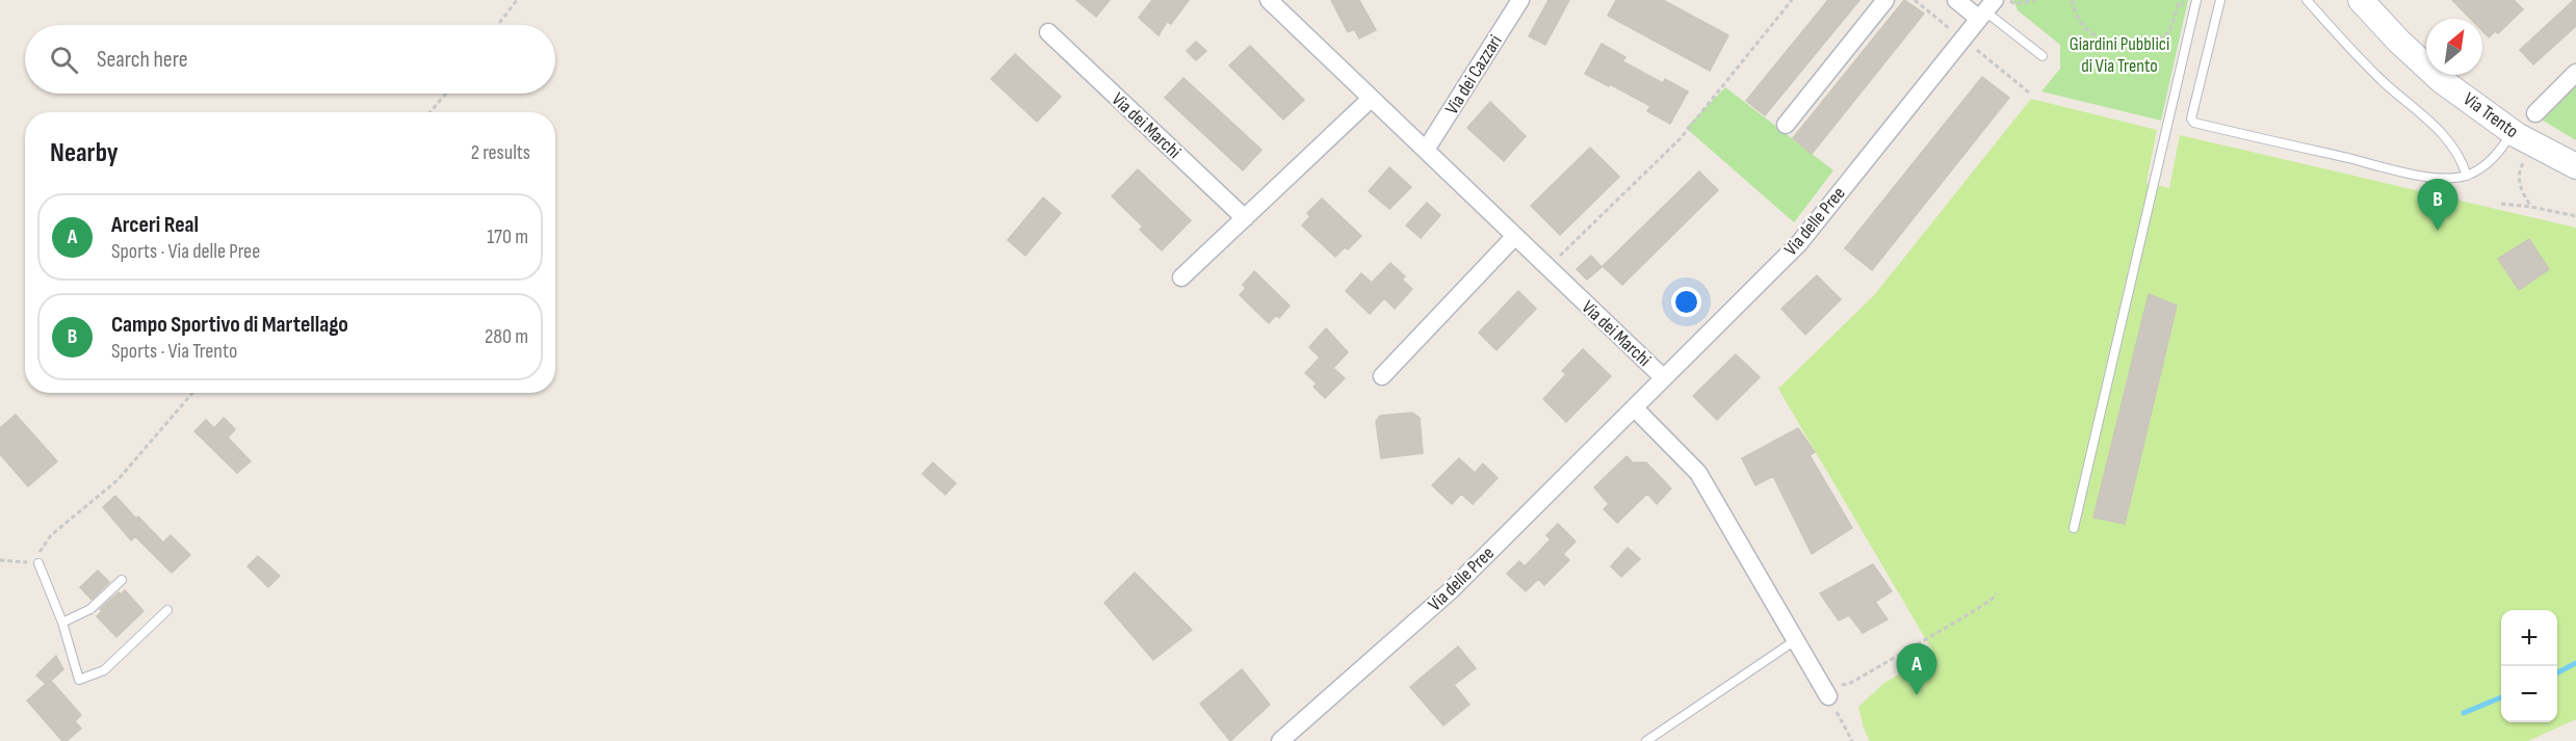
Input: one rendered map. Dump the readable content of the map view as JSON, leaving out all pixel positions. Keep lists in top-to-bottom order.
{
  "streets": {
    "street": [
      "Via dei Cazzari",
      "Via Trento",
      "Via dei Marchi",
      "Via delle Pree"
    ]
  },
  "crossings": [
    ["Via dei Cazzari", "Via dei Marchi"],
    ["Via dei Marchi", "Via delle Pree"]
  ],
  "parks": ["Giardini Pubblici di Via Trento"],
  "north": "top right",
  "page": {
    "search": "Search here",
    "heading": ["Nearby", "2 results"],
    "pins": ["B", "A"],
    "list": [
      {
        "mark": "A",
        "name": "Arceri Real",
        "note": "Sports · Via delle Pree",
        "value": "170 m"
      },
      {
        "mark": "B",
        "name": "Campo Sportivo di Martellago",
        "note": "Sports · Via Trento",
        "value": "280 m"
      }
    ],
    "map_buttons": ["+", "−"]
  }
}
